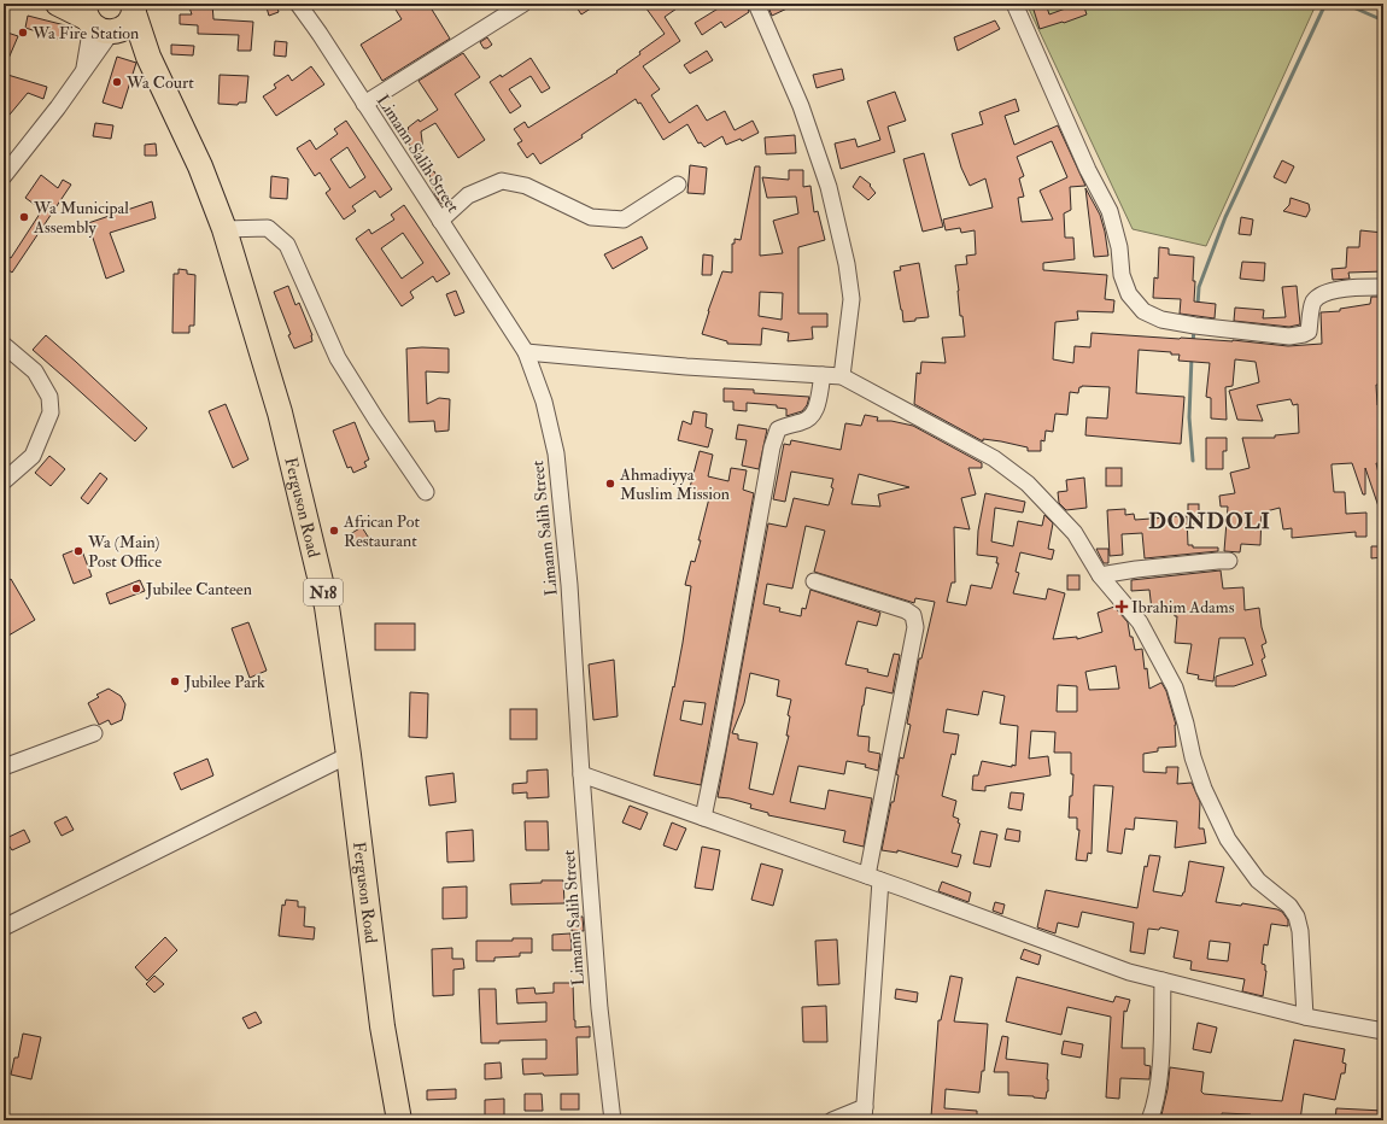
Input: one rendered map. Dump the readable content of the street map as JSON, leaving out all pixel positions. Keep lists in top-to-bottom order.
{
  "streets": {
    "highway": ["Ferguson Road", "N18"],
    "street": ["Limann Salih Street"]
  },
  "districts": ["DONDOLI"],
  "places": {
    "other": [
      "Wa Fire Station",
      "Wa Court",
      "Wa Municipal Assembly",
      "Ahmadiyya Muslim Mission",
      "African Pot Restaurant",
      "Wa (Main) Post Office",
      "Jubilee Canteen",
      "Jubilee Park"
    ],
    "health": ["Ibrahim Adams"]
  }
}
